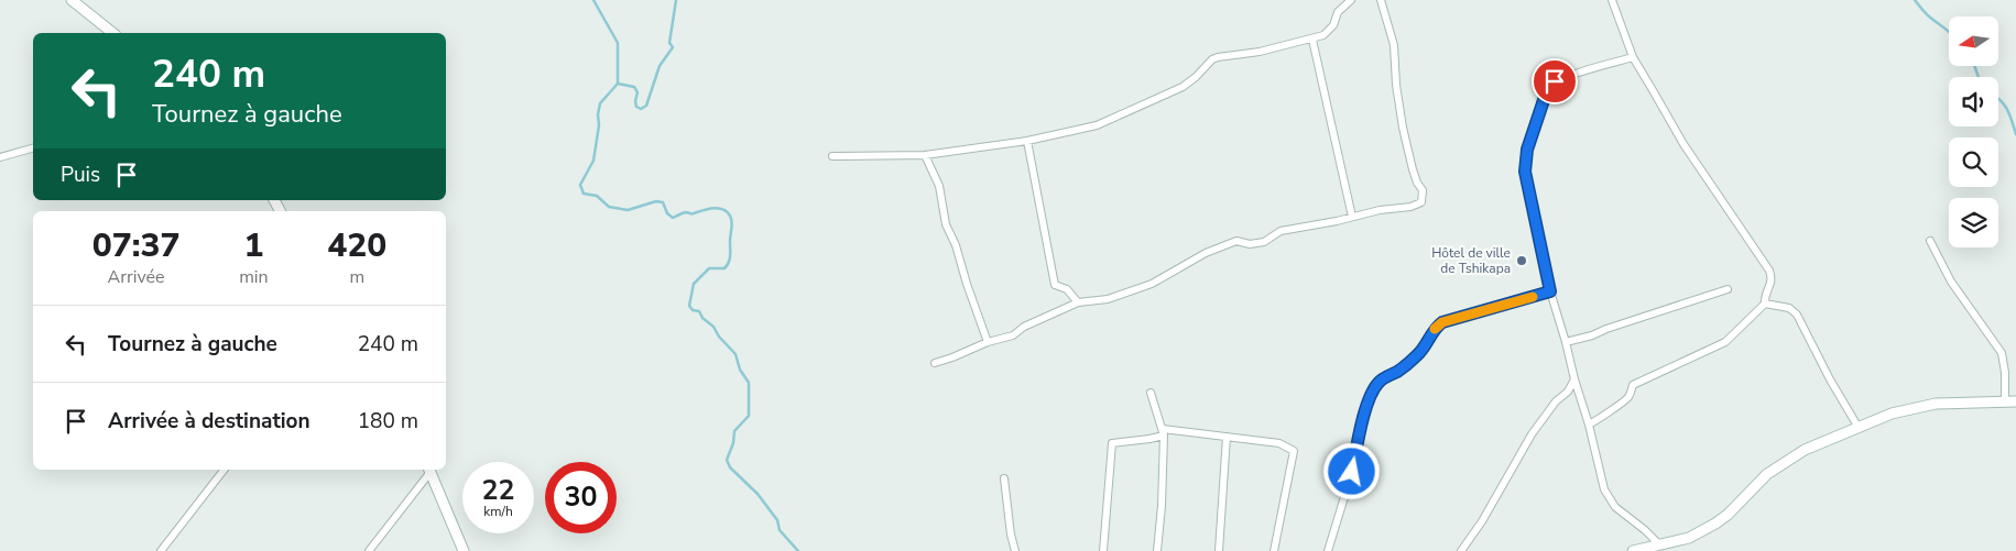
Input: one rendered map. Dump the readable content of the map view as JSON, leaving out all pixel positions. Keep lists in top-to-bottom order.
{
  "places": ["Hôtel de ville de Tshikapa"],
  "north": "left",
  "page": {
    "turn": ["240 m", "Tournez à gauche"],
    "then": "Puis",
    "eta": [
      "07:37",
      "Arrivée",
      "1",
      "min",
      "420",
      "m"
    ],
    "list": [
      {
        "name": "Tournez à gauche",
        "value": "240 m"
      },
      {
        "name": "Arrivée à destination",
        "value": "180 m"
      }
    ],
    "speed": "22 km/h",
    "limit": "30"
  }
}
